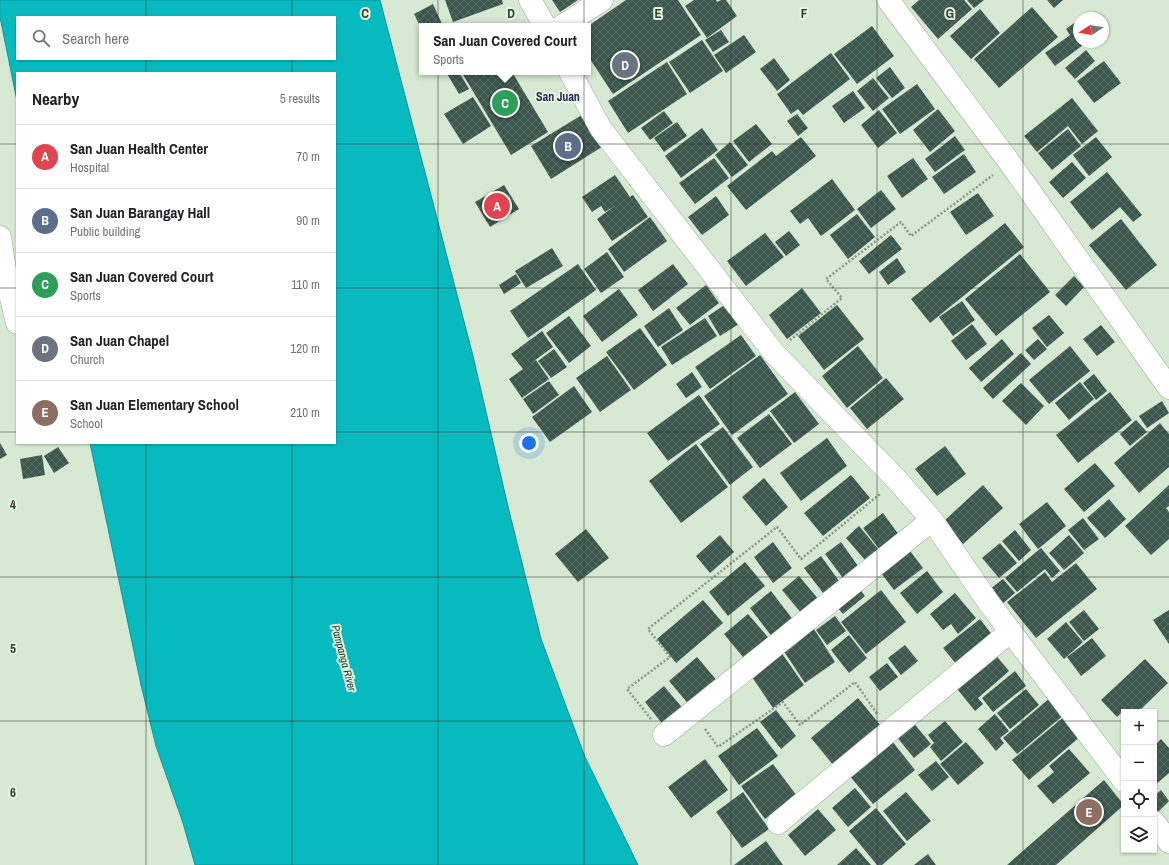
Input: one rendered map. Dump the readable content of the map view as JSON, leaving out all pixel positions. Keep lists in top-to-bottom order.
{
  "districts": ["San Juan"],
  "water": ["Pampanga River"],
  "north": "left",
  "page": {
    "search": "Search here",
    "popup": ["San Juan Covered Court", "Sports"],
    "pins": [
      "D",
      "C",
      "B",
      "A",
      "E"
    ],
    "heading": ["Nearby", "5 results"],
    "list": [
      {
        "mark": "A",
        "name": "San Juan Health Center",
        "note": "Hospital",
        "value": "70 m"
      },
      {
        "mark": "B",
        "name": "San Juan Barangay Hall",
        "note": "Public building",
        "value": "90 m"
      },
      {
        "mark": "C",
        "name": "San Juan Covered Court",
        "note": "Sports",
        "value": "110 m"
      },
      {
        "mark": "D",
        "name": "San Juan Chapel",
        "note": "Church",
        "value": "120 m"
      },
      {
        "mark": "E",
        "name": "San Juan Elementary School",
        "note": "School",
        "value": "210 m"
      }
    ],
    "map_buttons": ["+", "−"]
  },
  "grid": {
    "columns": [
      "C",
      "D",
      "E",
      "F",
      "G"
    ],
    "rows": ["4", "5", "6"]
  }
}
